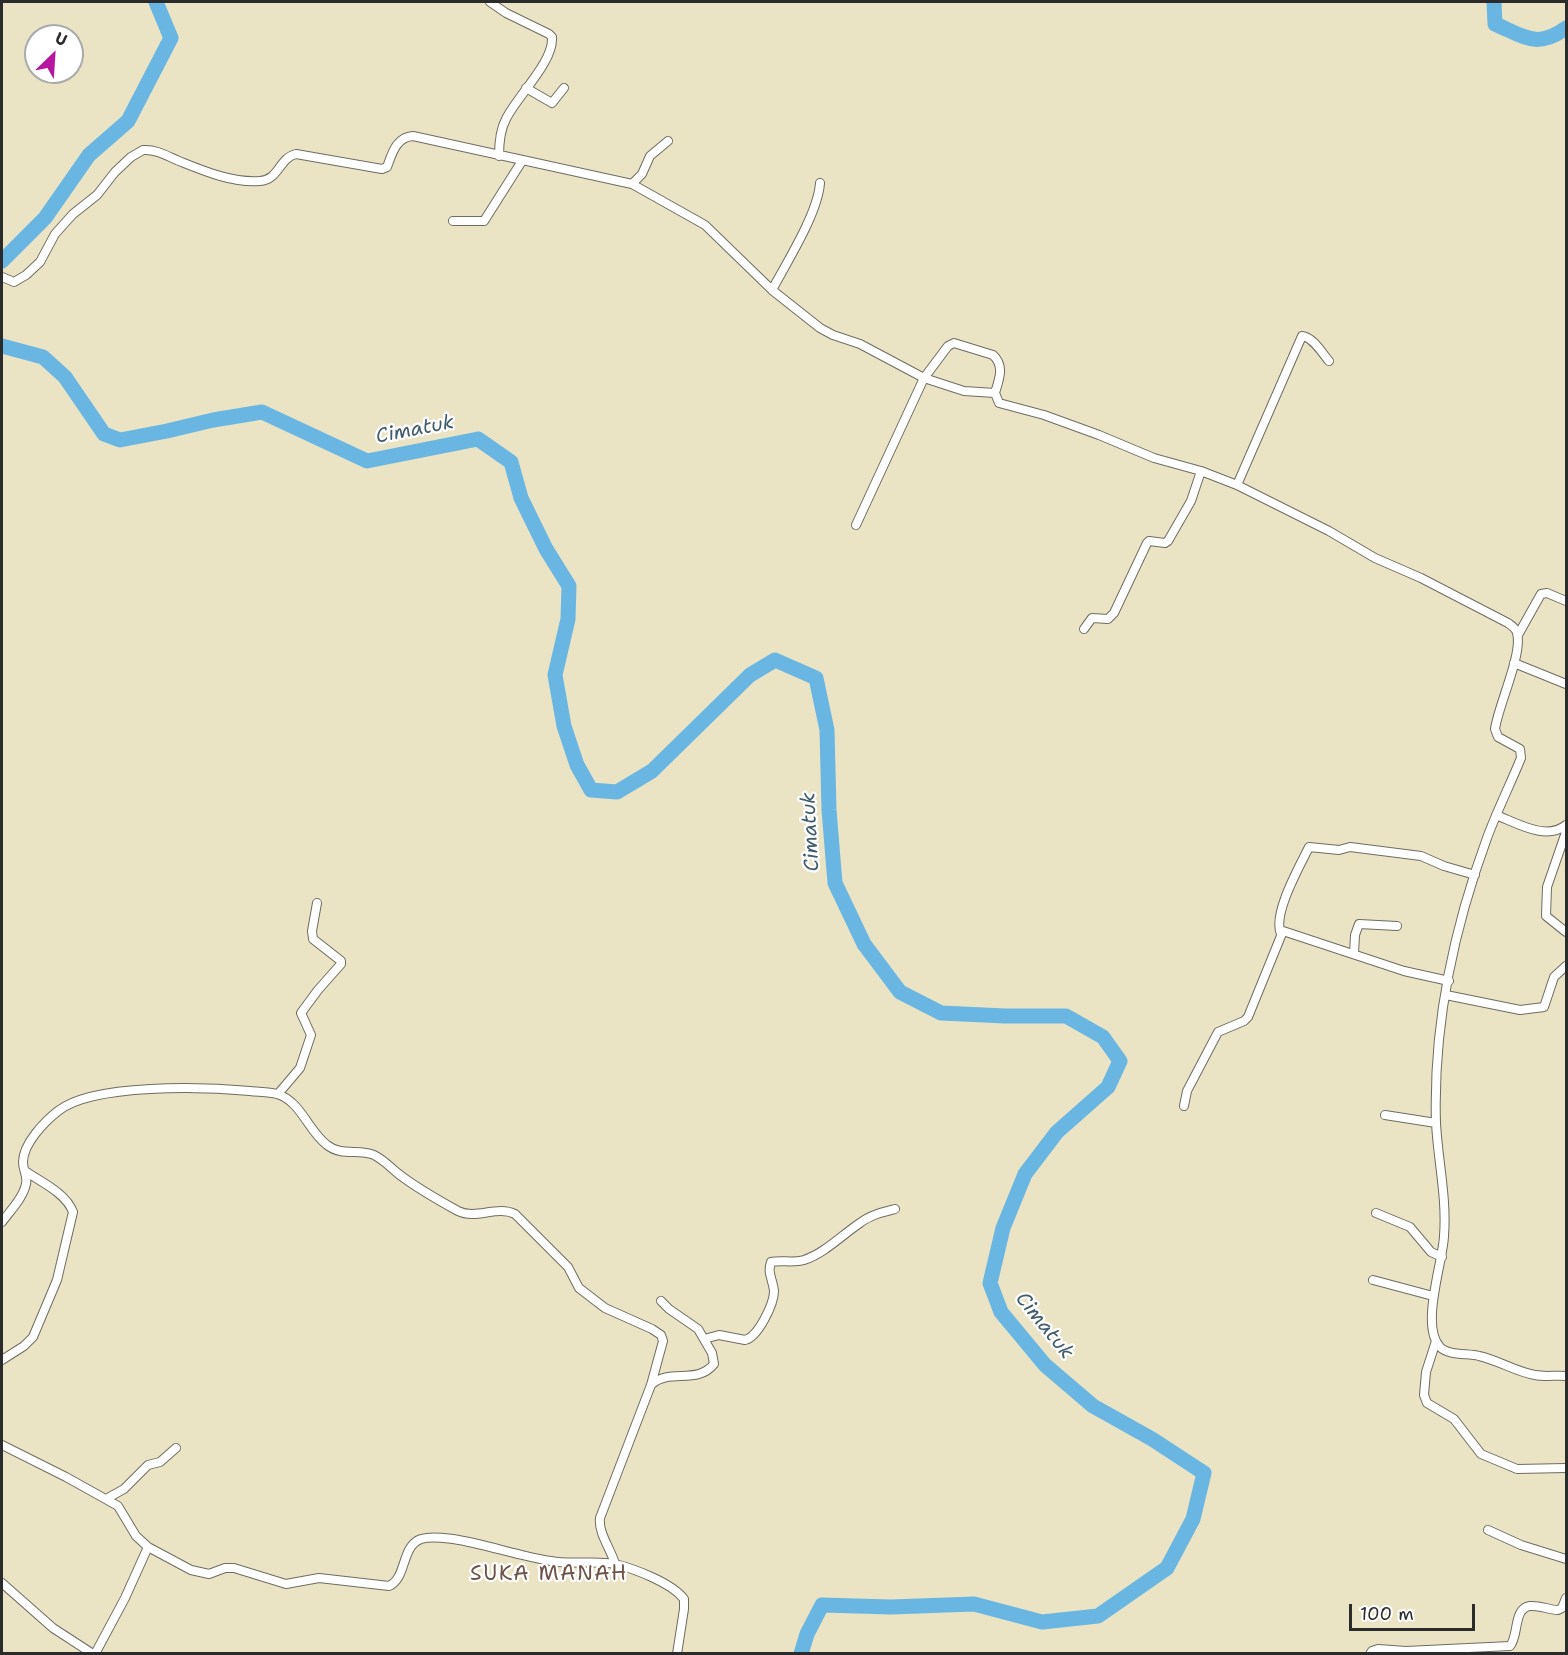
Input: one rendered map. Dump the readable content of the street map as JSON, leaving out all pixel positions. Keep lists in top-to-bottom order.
{
  "districts": ["SUKA MANAH"],
  "water": ["Cimatuk"],
  "scale_bar": "100 m",
  "north": "top right"
}
